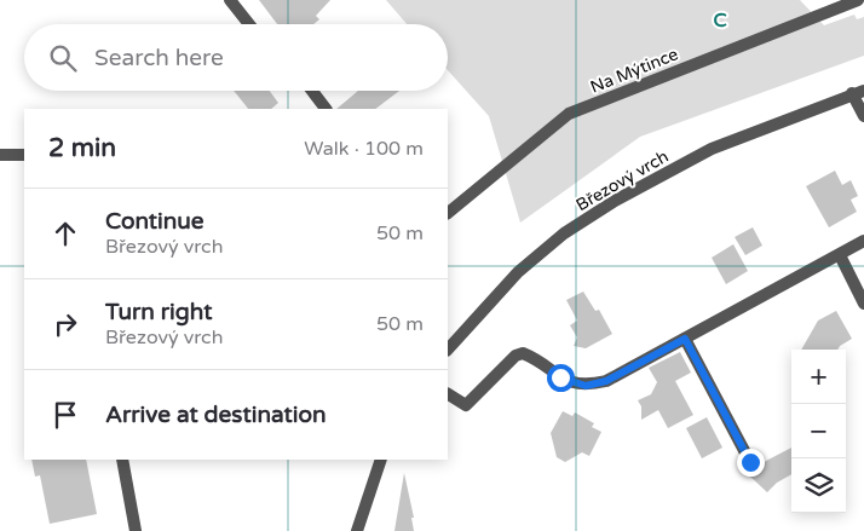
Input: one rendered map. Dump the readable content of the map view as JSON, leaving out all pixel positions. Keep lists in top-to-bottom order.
{
  "streets": {
    "street": ["Na Mýtince", "Březový vrch"]
  },
  "page": {
    "search": "Search here",
    "heading": ["2 min", "Walk · 100 m"],
    "list": [
      ["Continue", "Březový vrch", "50 m"],
      ["Turn right", "Březový vrch", "50 m"],
      "Arrive at destination"
    ],
    "map_buttons": ["+", "−"]
  },
  "grid": {
    "columns": ["C"]
  }
}
